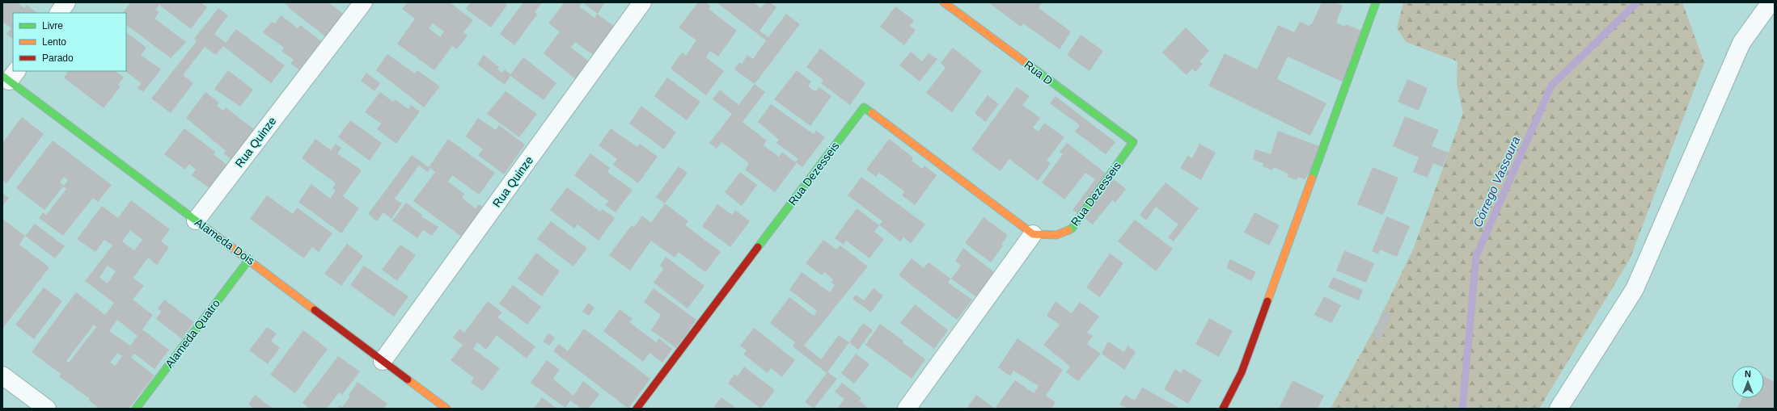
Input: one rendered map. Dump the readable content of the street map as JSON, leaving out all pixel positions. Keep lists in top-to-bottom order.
{
  "streets": {
    "street": [
      "Rua D",
      "Rua Quinze",
      "Rua Dezesseis",
      "Alameda Dois",
      "Alameda Quatro"
    ]
  },
  "crossings": [
    ["Rua D", "Rua Dezesseis"],
    ["Rua Quinze", "Alameda Dois"],
    ["Alameda Dois", "Alameda Quatro"]
  ],
  "water": ["Córrego Vassoura"],
  "legend": ["Livre", "Lento", "Parado"],
  "north": "top"
}
